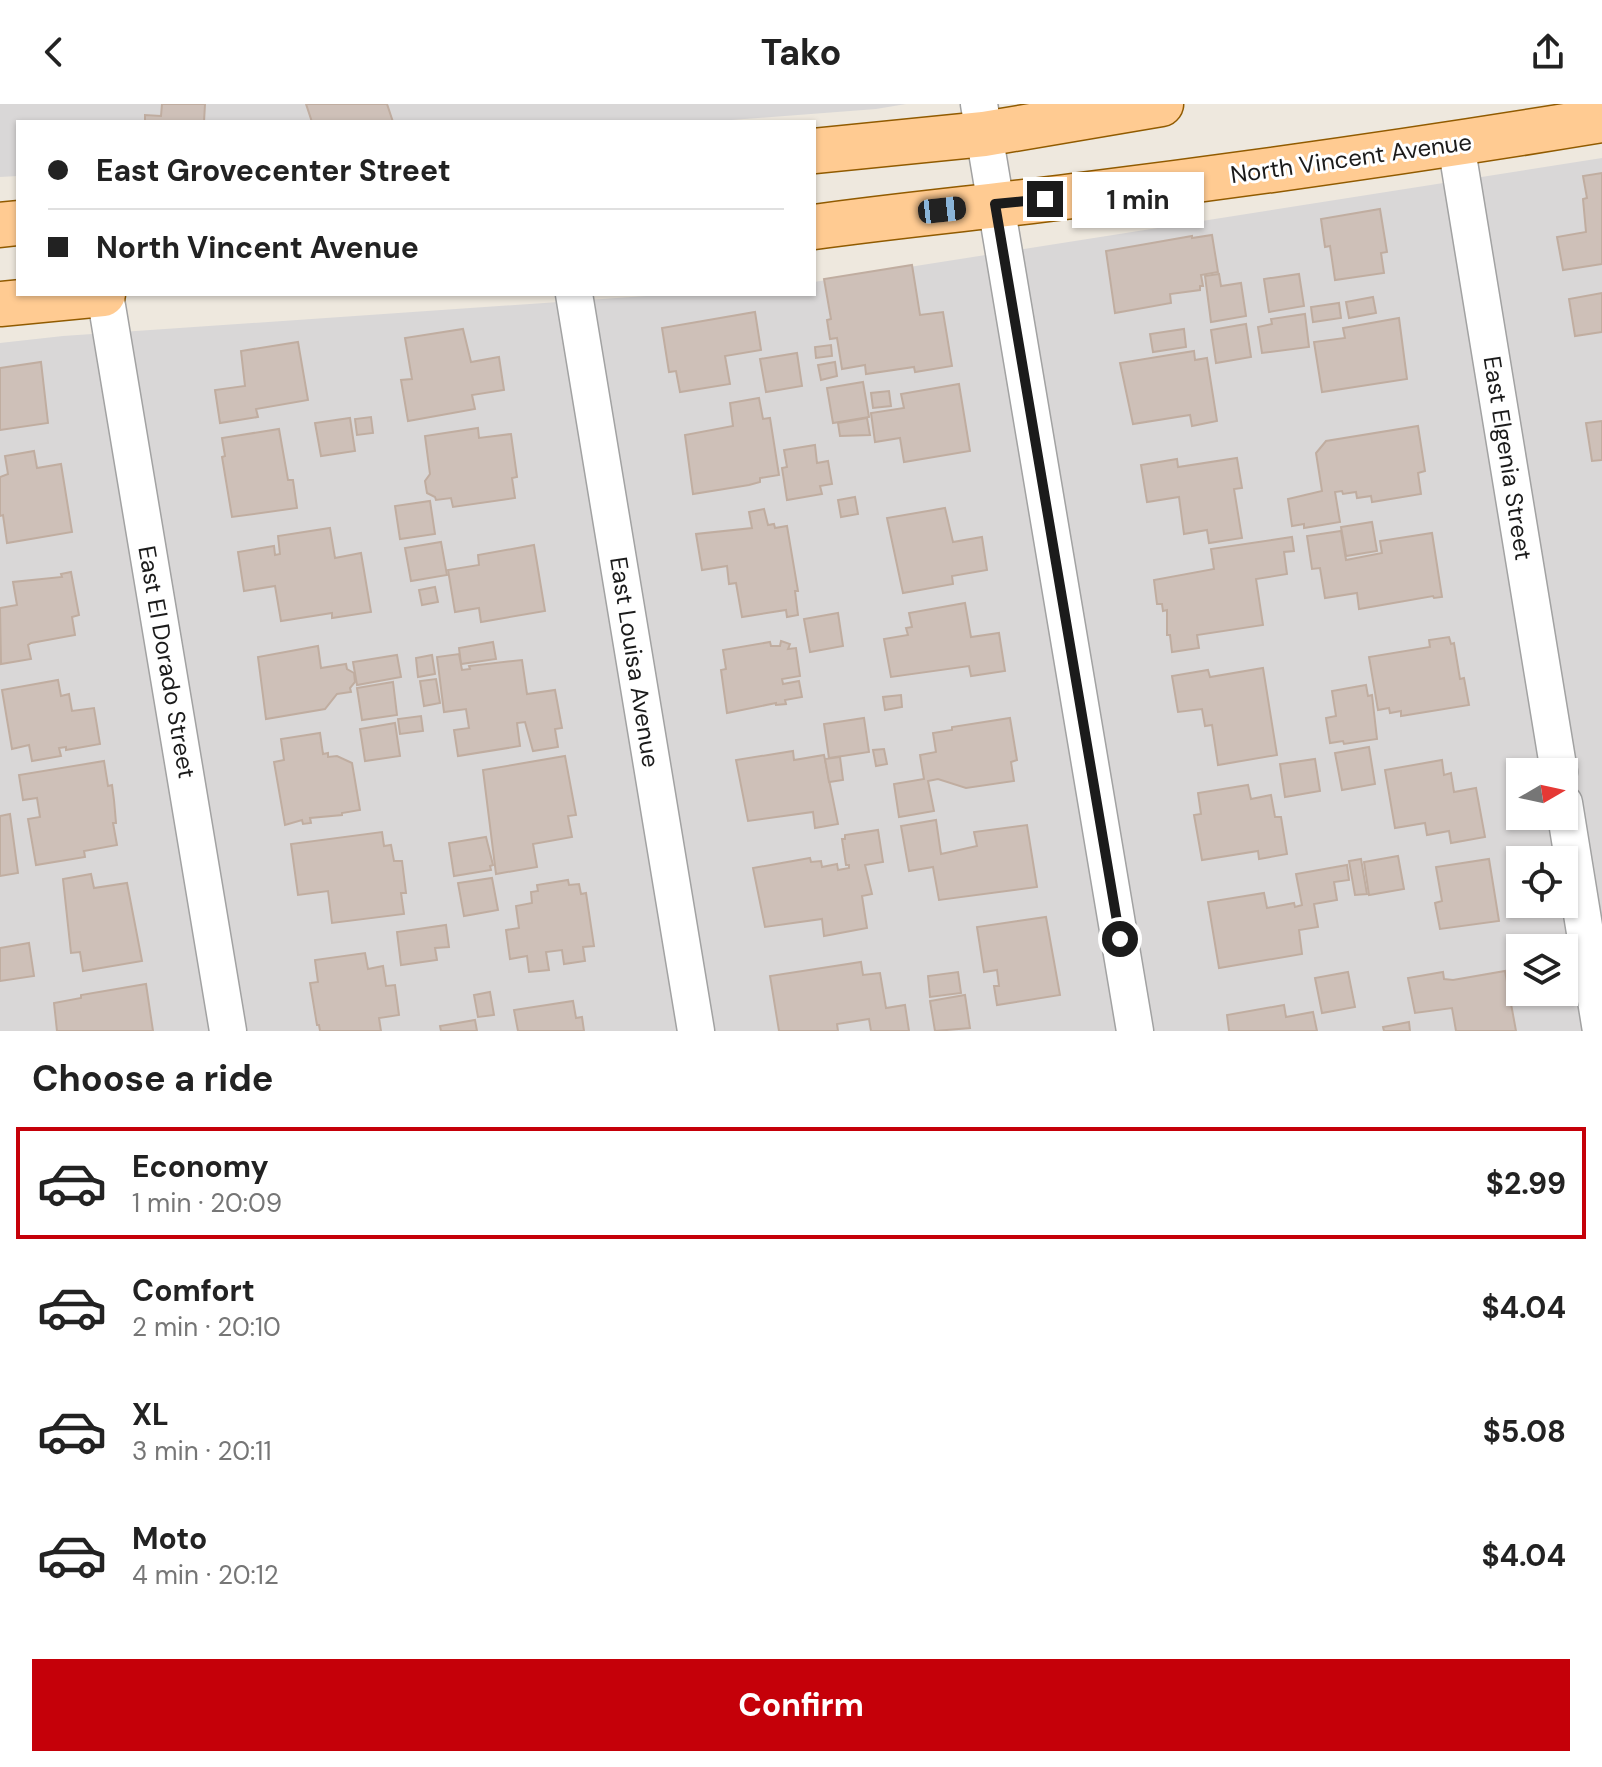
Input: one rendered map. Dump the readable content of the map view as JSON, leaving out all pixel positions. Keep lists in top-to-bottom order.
{
  "streets": {
    "main road": ["North Vincent Avenue"],
    "street": ["East Elgenia Street", "East El Dorado Street", "East Louisa Avenue"]
  },
  "crossings": [
    ["North Vincent Avenue", "East Elgenia Street"]
  ],
  "north": "right",
  "page": {
    "header": "Tako",
    "banner": ["East Grovecenter Street", "North Vincent Avenue"],
    "bubble": "1 min",
    "heading": "Choose a ride",
    "list": [
      {
        "name": "Economy",
        "note": "1 min · 20:09",
        "value": "$2.99"
      },
      {
        "name": "Comfort",
        "note": "2 min · 20:10",
        "value": "$4.04"
      },
      {
        "name": "XL",
        "note": "3 min · 20:11",
        "value": "$5.08"
      },
      {
        "name": "Moto",
        "note": "4 min · 20:12",
        "value": "$4.04"
      }
    ],
    "buttons": "Confirm"
  }
}
